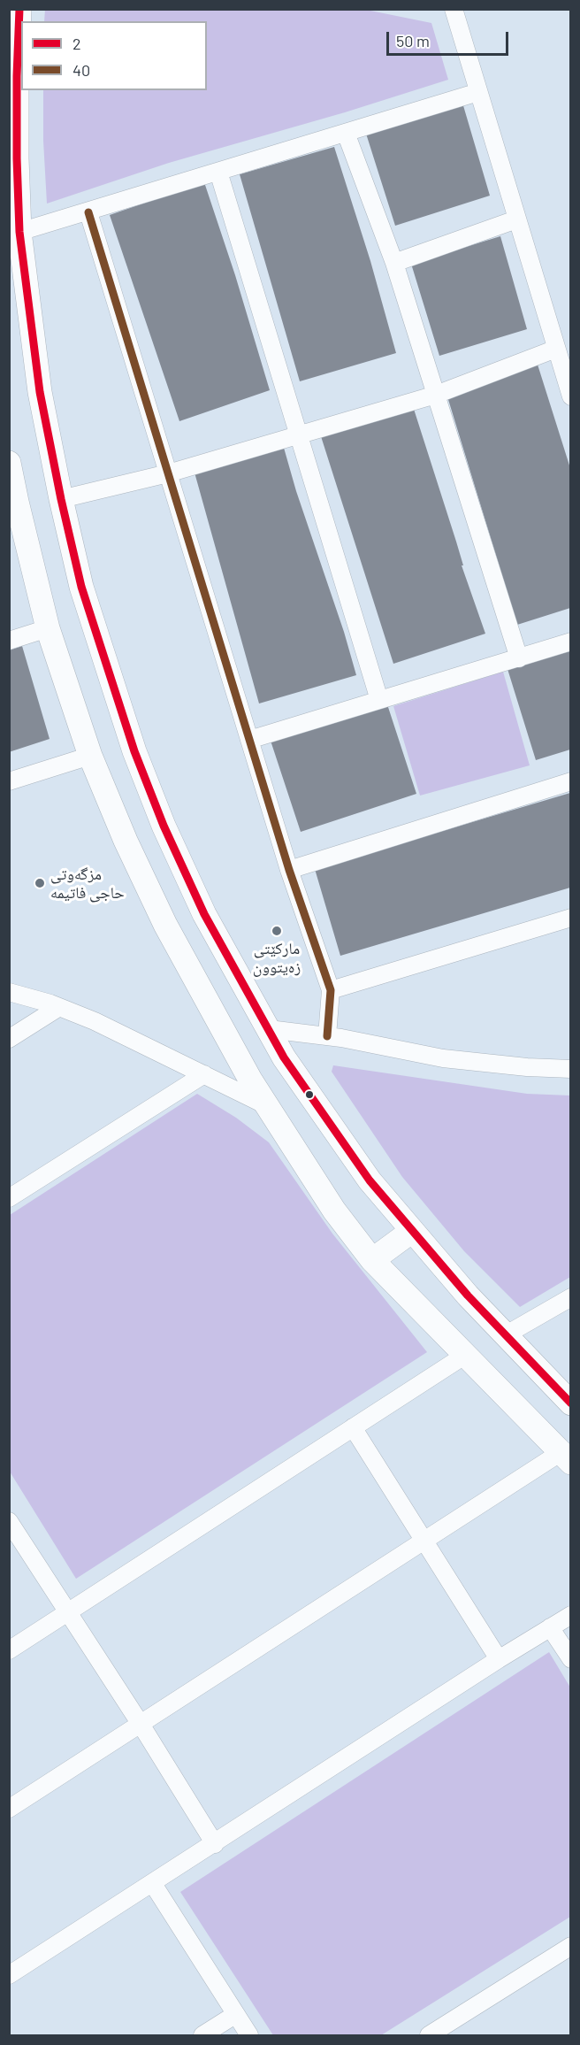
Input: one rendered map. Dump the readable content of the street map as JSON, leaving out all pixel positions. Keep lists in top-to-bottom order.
{
  "places": ["مزگەوتی حاجی فاتیمە", "مارکێتی زەیتوون"],
  "lines": ["transit line 2", "transit line 40"],
  "legend": ["2", "40"],
  "scale_bar": "50 m"
}
